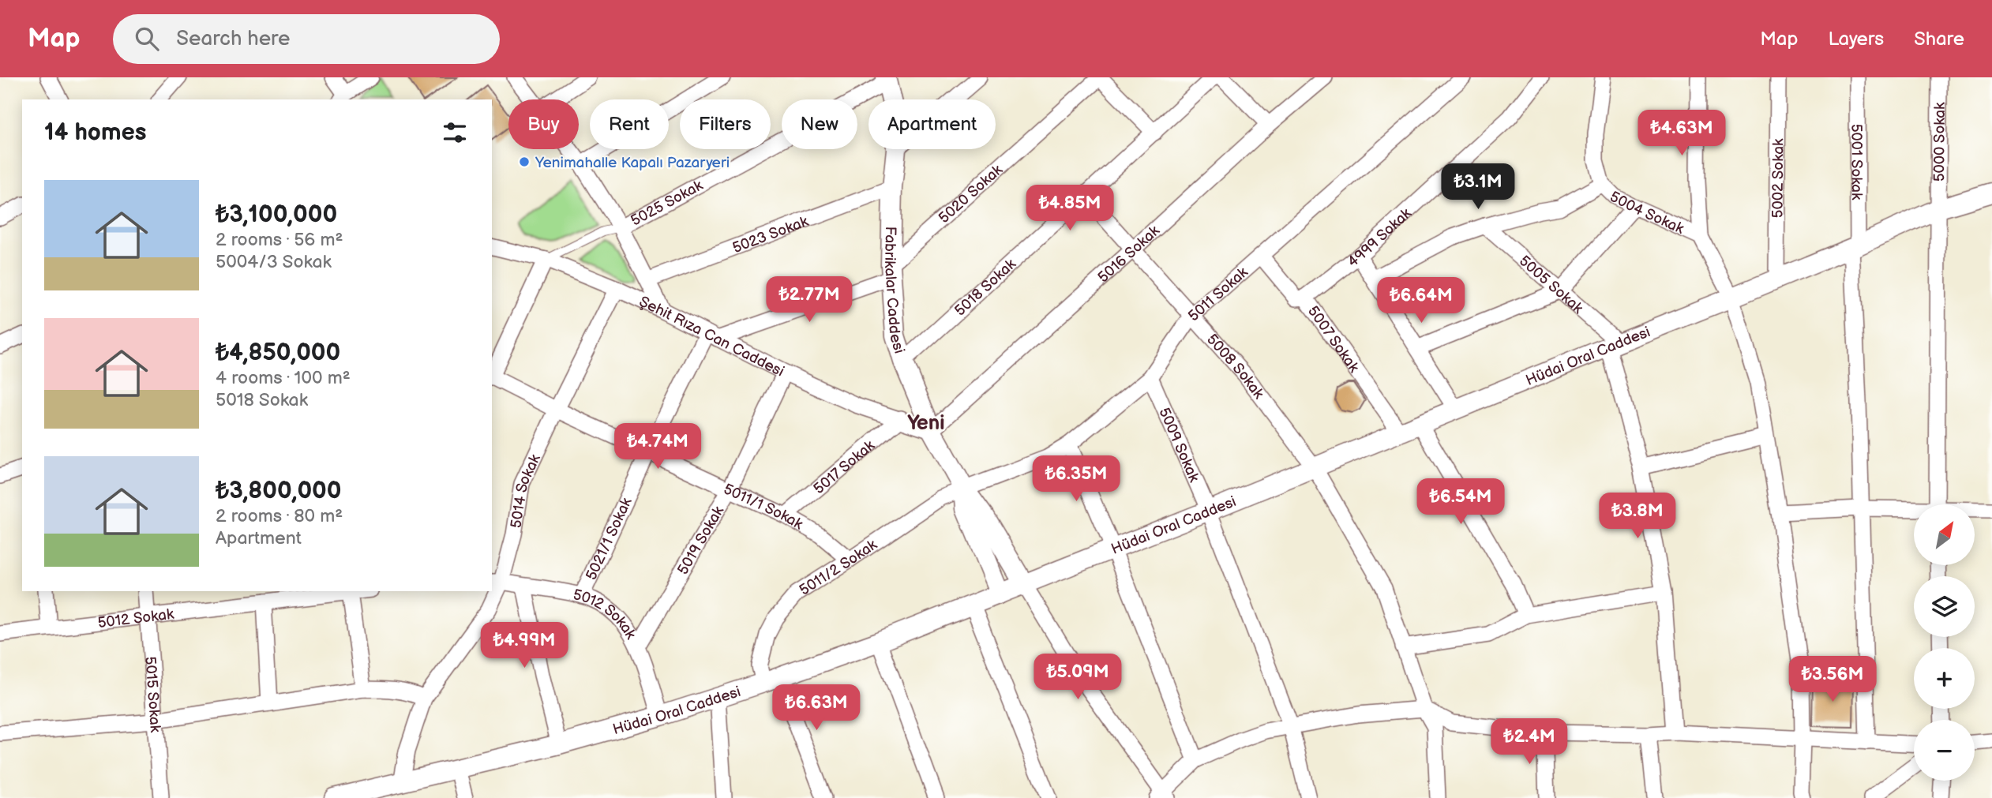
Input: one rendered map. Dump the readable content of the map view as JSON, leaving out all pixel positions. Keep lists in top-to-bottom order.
{
  "streets": {
    "street": [
      "5000 Sokak",
      "5001 Sokak",
      "5002 Sokak",
      "5020 Sokak",
      "5025 Sokak",
      "5004 Sokak",
      "5023 Sokak",
      "4999 Sokak",
      "5016 Sokak",
      "5005 Sokak",
      "5018 Sokak",
      "Fabrikalar Caddesi",
      "5011 Sokak",
      "Şehit Rıza Can Caddesi",
      "5007 Sokak",
      "Hüdai Oral Caddesi",
      "5008 Sokak",
      "5009 Sokak",
      "5017 Sokak",
      "5014 Sokak",
      "5011/1 Sokak",
      "5021/1 Sokak",
      "5019 Sokak",
      "5011/2 Sokak",
      "5012 Sokak",
      "5015 Sokak"
    ]
  },
  "crossings": [
    ["5000 Sokak", "Hüdai Oral Caddesi"],
    ["5001 Sokak", "Hüdai Oral Caddesi"],
    ["5002 Sokak", "Hüdai Oral Caddesi"],
    ["5020 Sokak", "Fabrikalar Caddesi"],
    ["5025 Sokak", "Fabrikalar Caddesi"],
    ["5004 Sokak", "Hüdai Oral Caddesi"],
    ["5023 Sokak", "Fabrikalar Caddesi"],
    ["4999 Sokak", "5007 Sokak"],
    ["5016 Sokak", "Fabrikalar Caddesi"],
    ["5016 Sokak", "Şehit Rıza Can Caddesi"],
    ["5016 Sokak", "5008 Sokak"],
    ["5005 Sokak", "Hüdai Oral Caddesi"],
    ["5018 Sokak", "Fabrikalar Caddesi"],
    ["5018 Sokak", "5008 Sokak"],
    ["Fabrikalar Caddesi", "5011 Sokak"],
    ["Fabrikalar Caddesi", "Şehit Rıza Can Caddesi"],
    ["Fabrikalar Caddesi", "Hüdai Oral Caddesi"],
    ["Fabrikalar Caddesi", "5011/2 Sokak"],
    ["5011 Sokak", "5007 Sokak"],
    ["5011 Sokak", "5008 Sokak"],
    ["5011 Sokak", "5009 Sokak"],
    ["5011 Sokak", "5011/2 Sokak"],
    ["Şehit Rıza Can Caddesi", "5017 Sokak"],
    ["Şehit Rıza Can Caddesi", "5014 Sokak"],
    ["Şehit Rıza Can Caddesi", "5021/1 Sokak"],
    ["Şehit Rıza Can Caddesi", "5019 Sokak"],
    ["5007 Sokak", "Hüdai Oral Caddesi"],
    ["Hüdai Oral Caddesi", "5008 Sokak"],
    ["Hüdai Oral Caddesi", "5009 Sokak"],
    ["Hüdai Oral Caddesi", "5014 Sokak"],
    ["Hüdai Oral Caddesi", "5011/2 Sokak"],
    ["Hüdai Oral Caddesi", "5012 Sokak"],
    ["5017 Sokak", "5011/1 Sokak"],
    ["5014 Sokak", "5011/1 Sokak"],
    ["5014 Sokak", "5012 Sokak"],
    ["5011/1 Sokak", "5021/1 Sokak"],
    ["5011/1 Sokak", "5019 Sokak"],
    ["5011/1 Sokak", "5011/2 Sokak"],
    ["5021/1 Sokak", "5012 Sokak"],
    ["5019 Sokak", "5012 Sokak"],
    ["5012 Sokak", "5015 Sokak"]
  ],
  "districts": ["Yeni"],
  "places": ["Yenimahalle Kapalı Pazaryeri"],
  "north": "top right",
  "page": {
    "header": "Map",
    "search": "Search here",
    "nav": ["Map", "Layers", "Share"],
    "chip": [
      "Buy",
      "Rent",
      "Filters",
      "New",
      "Apartment"
    ],
    "heading": "14 homes",
    "price": [
      "₺4.63M",
      "₺3.1M",
      "₺4.85M",
      "₺2.77M",
      "₺6.64M",
      "₺4.74M",
      "₺6.35M",
      "₺6.54M",
      "₺3.8M",
      "₺4.99M",
      "₺5.09M",
      "₺3.56M",
      "₺6.63M",
      "₺2.4M"
    ],
    "list": [
      {
        "name": "₺3,100,000",
        "note": "2 rooms · 56 m² · 5004/3 Sokak"
      },
      {
        "name": "₺4,850,000",
        "note": "4 rooms · 100 m² · 5018 Sokak"
      },
      {
        "name": "₺3,800,000",
        "note": "2 rooms · 80 m² · Apartment"
      }
    ],
    "map_buttons": ["+", "−"]
  }
}
